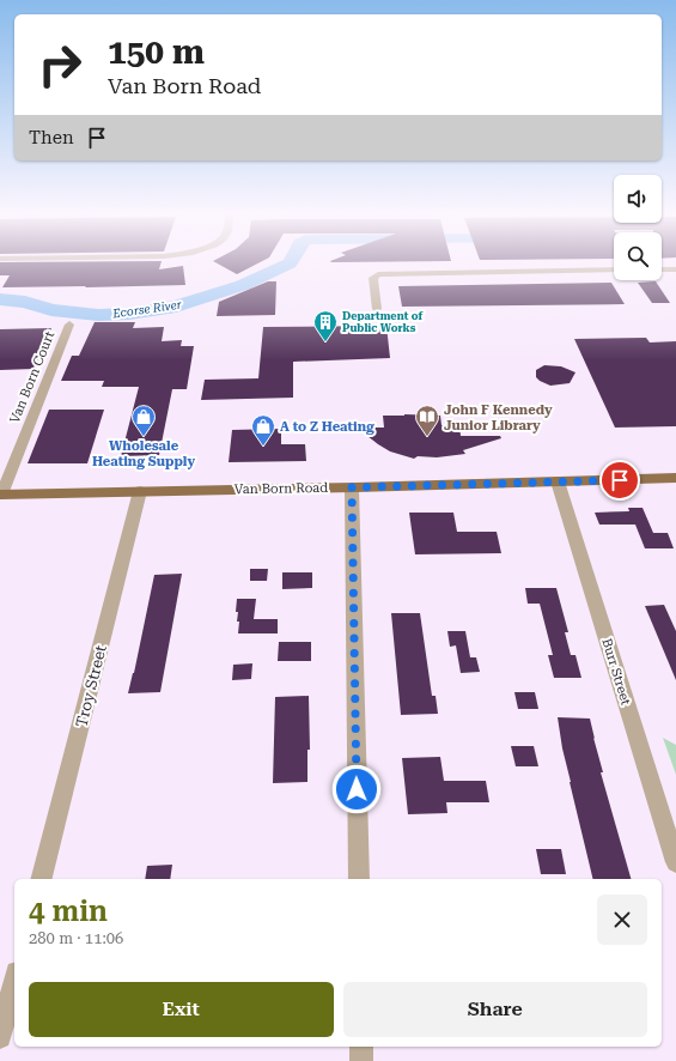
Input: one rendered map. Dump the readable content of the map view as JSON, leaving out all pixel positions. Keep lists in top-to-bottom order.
{
  "streets": {
    "main road": ["Van Born Road"],
    "street": ["Van Born Court", "Burr Street", "Troy Street"]
  },
  "crossings": [
    ["Van Born Court", "Van Born Road"],
    ["Van Born Road", "Burr Street"],
    ["Van Born Road", "Troy Street"]
  ],
  "water": ["Ecorse River"],
  "places": {
    "building": ["Department of Public Works"],
    "shop": ["Wholesale Heating Supply", "A to Z Heating"],
    "library": ["John F Kennedy Junior Library"]
  },
  "page": {
    "turn": ["150 m", "Van Born Road"],
    "then": "Then",
    "heading": ["4 min", "280 m · 11:06"],
    "buttons": ["Exit", "Share"]
  }
}
